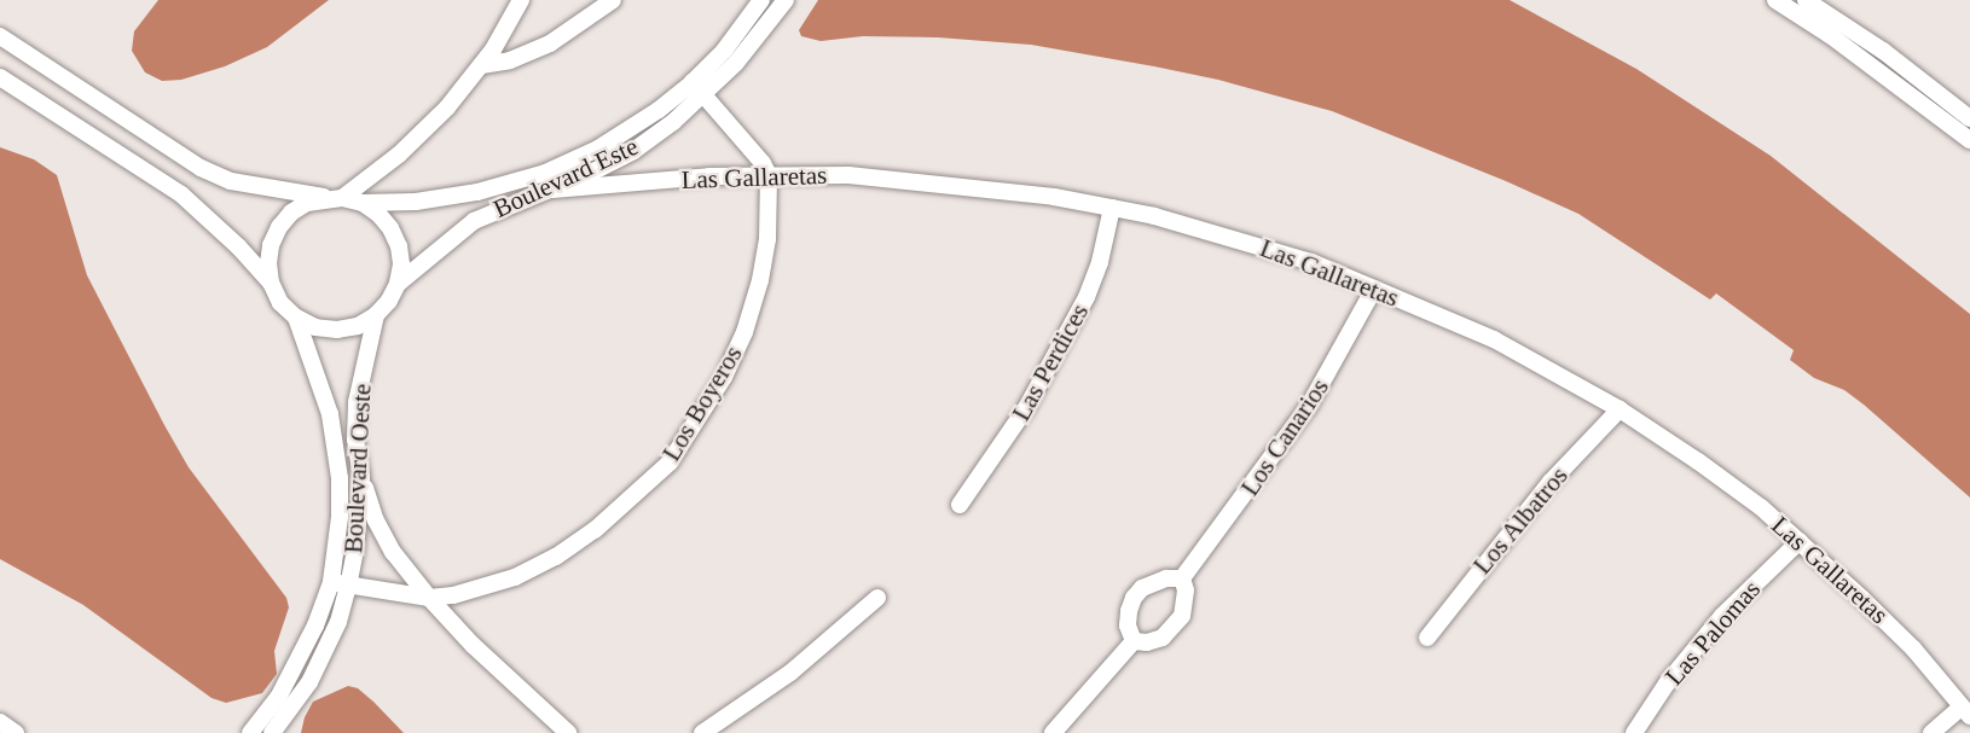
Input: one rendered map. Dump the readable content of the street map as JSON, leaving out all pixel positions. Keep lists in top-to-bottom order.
{
  "streets": {
    "street": [
      "Boulevard Este",
      "Las Gallaretas",
      "Las Perdices",
      "Los Boyeros",
      "Los Canarios",
      "Boulevard Oeste",
      "Los Albatros",
      "Las Palomas"
    ]
  },
  "crossings": [
    ["Boulevard Este", "Las Gallaretas"],
    ["Boulevard Este", "Boulevard Oeste"],
    ["Las Gallaretas", "Las Perdices"],
    ["Las Gallaretas", "Los Boyeros"],
    ["Las Gallaretas", "Los Canarios"],
    ["Las Gallaretas", "Los Albatros"],
    ["Las Gallaretas", "Las Palomas"],
    ["Los Boyeros", "Boulevard Oeste"]
  ]
}
